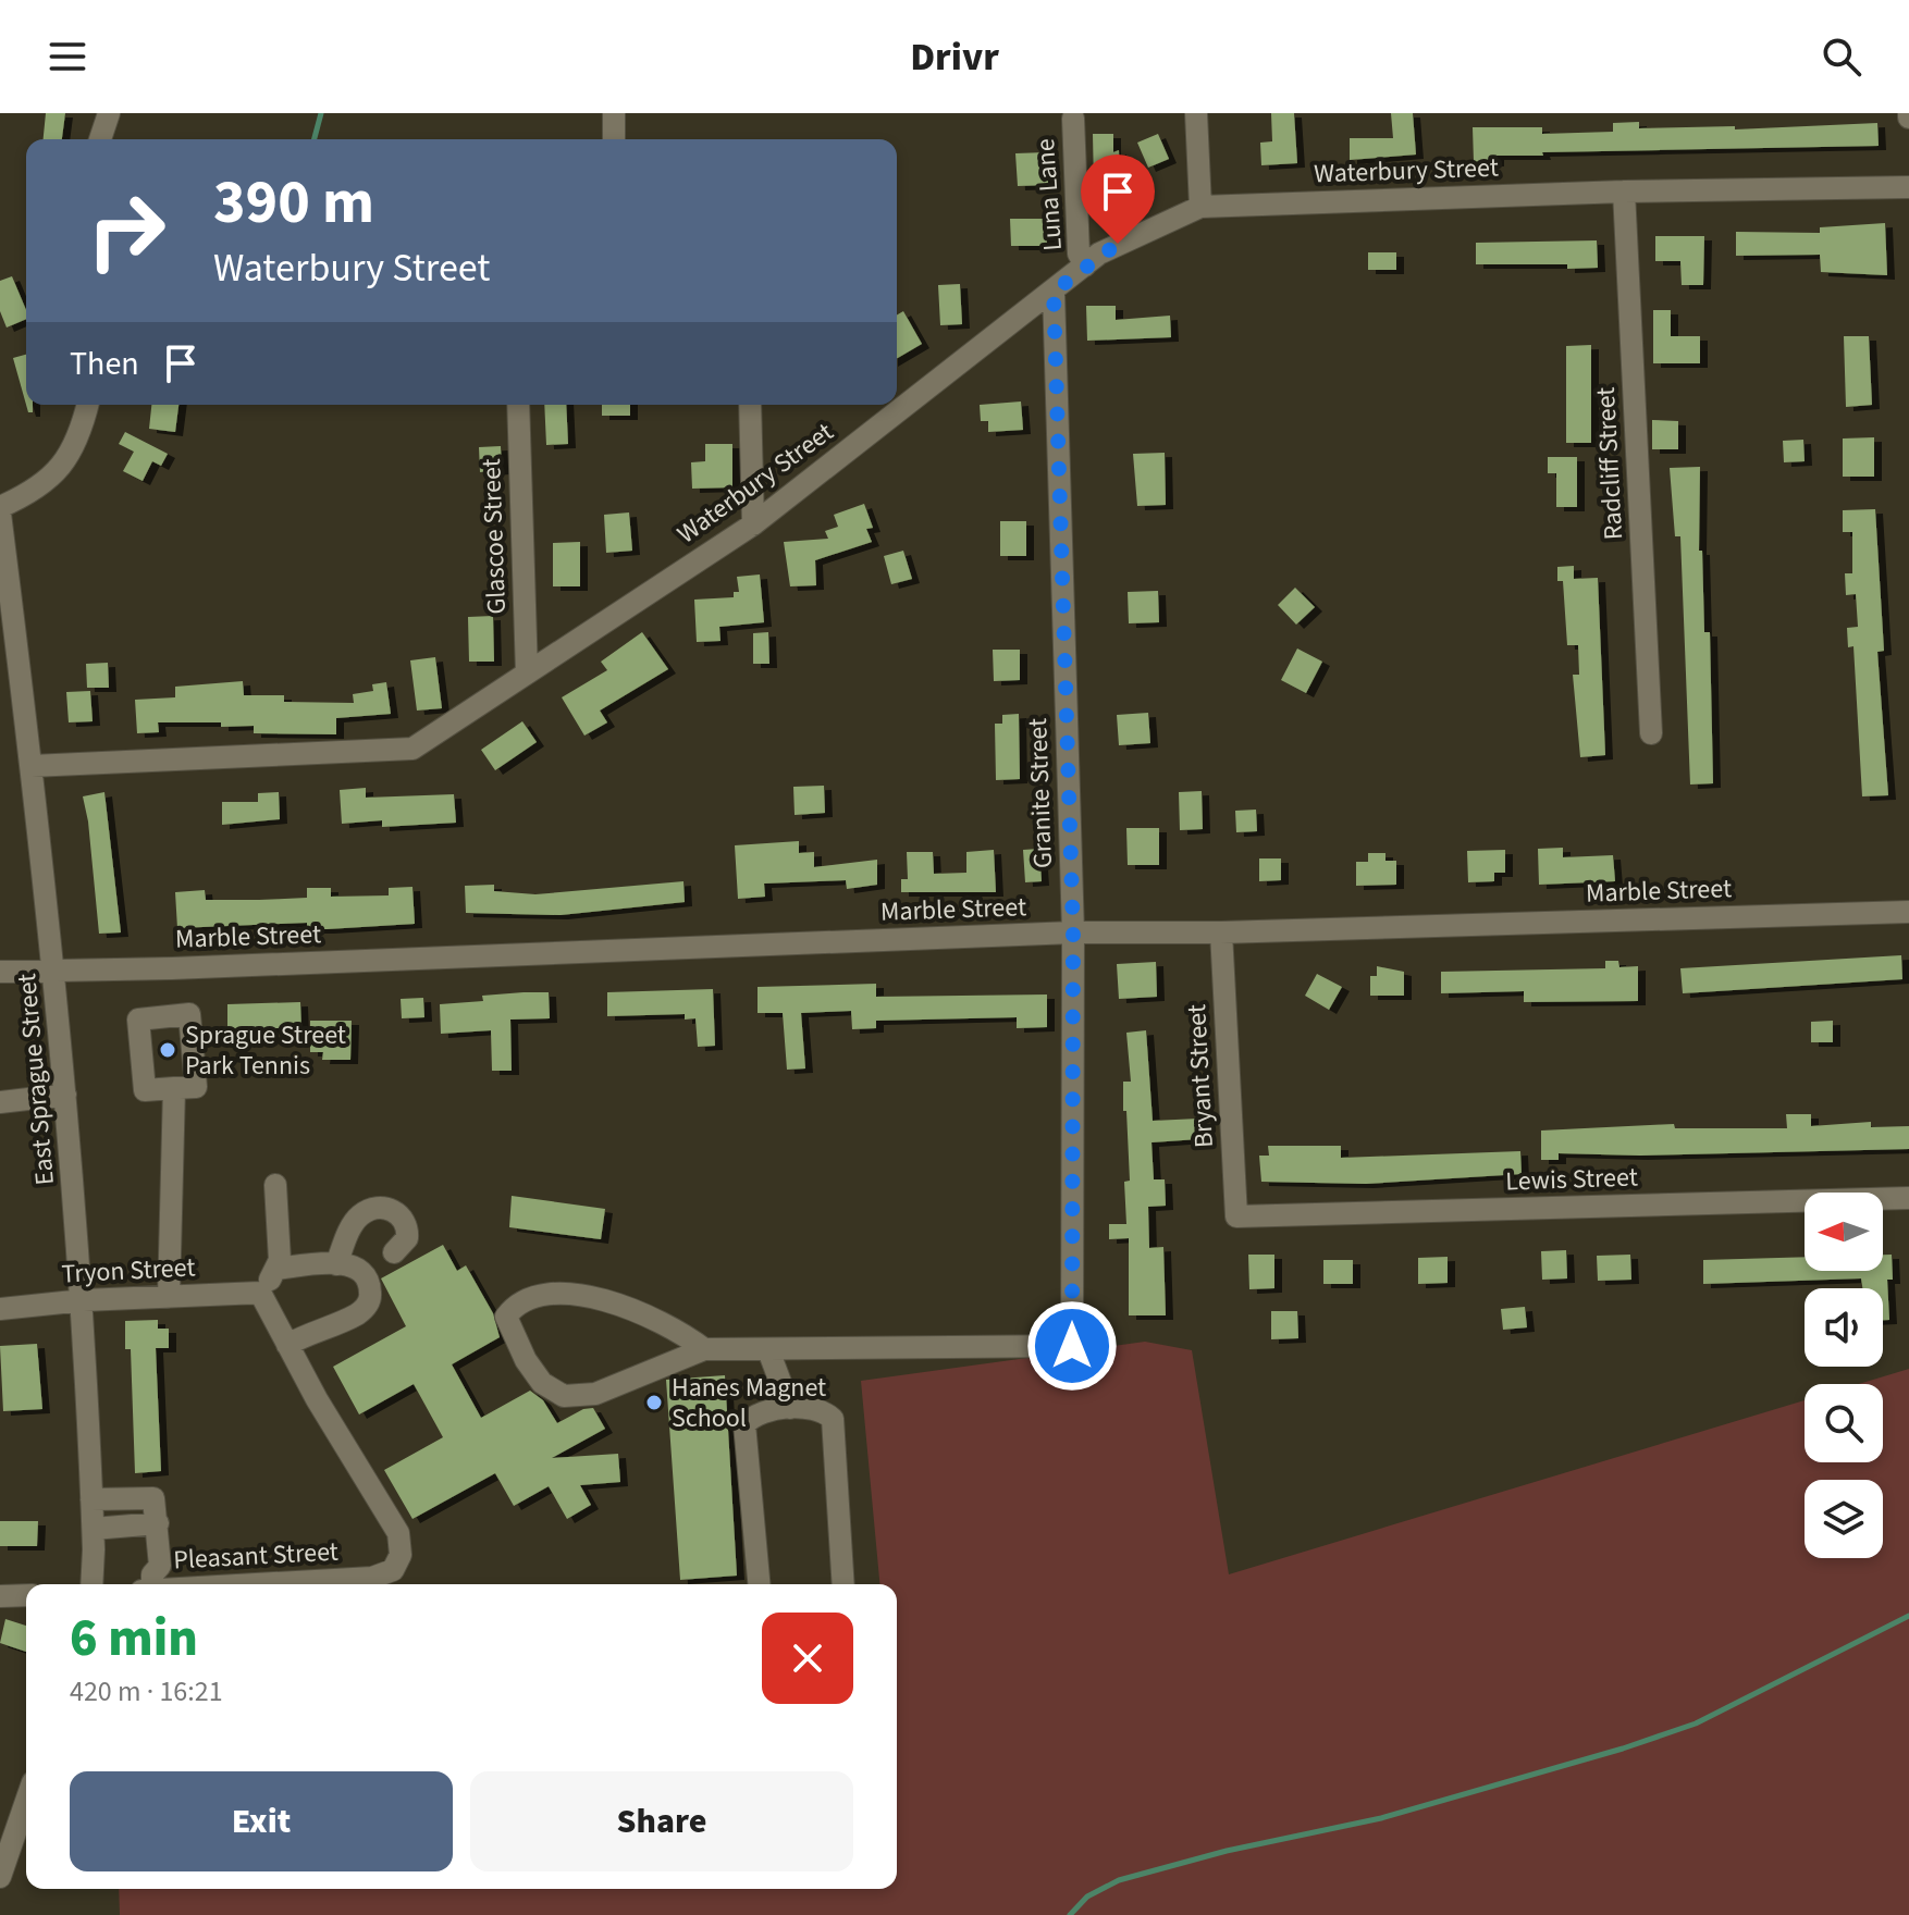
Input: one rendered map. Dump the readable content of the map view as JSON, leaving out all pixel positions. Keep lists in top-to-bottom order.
{
  "streets": {
    "street": [
      "Waterbury Street",
      "Luna Lane",
      "Radcliff Street",
      "Glascoe Street",
      "Granite Street",
      "Marble Street",
      "Bryant Street",
      "East Sprague Street",
      "Lewis Street",
      "Tryon Street",
      "Pleasant Street"
    ]
  },
  "crossings": [
    ["Waterbury Street", "Luna Lane"],
    ["Waterbury Street", "Radcliff Street"],
    ["Waterbury Street", "Glascoe Street"],
    ["Waterbury Street", "Granite Street"],
    ["Waterbury Street", "East Sprague Street"],
    ["Granite Street", "Marble Street"],
    ["Marble Street", "Bryant Street"],
    ["Marble Street", "East Sprague Street"],
    ["Bryant Street", "Lewis Street"],
    ["East Sprague Street", "Tryon Street"]
  ],
  "places": ["Sprague Street Park Tennis", "Hanes Magnet School"],
  "north": "left",
  "page": {
    "header": "Drivr",
    "turn": ["390 m", "Waterbury Street"],
    "then": "Then",
    "heading": ["6 min", "420 m · 16:21"],
    "buttons": ["Exit", "Share"]
  }
}
